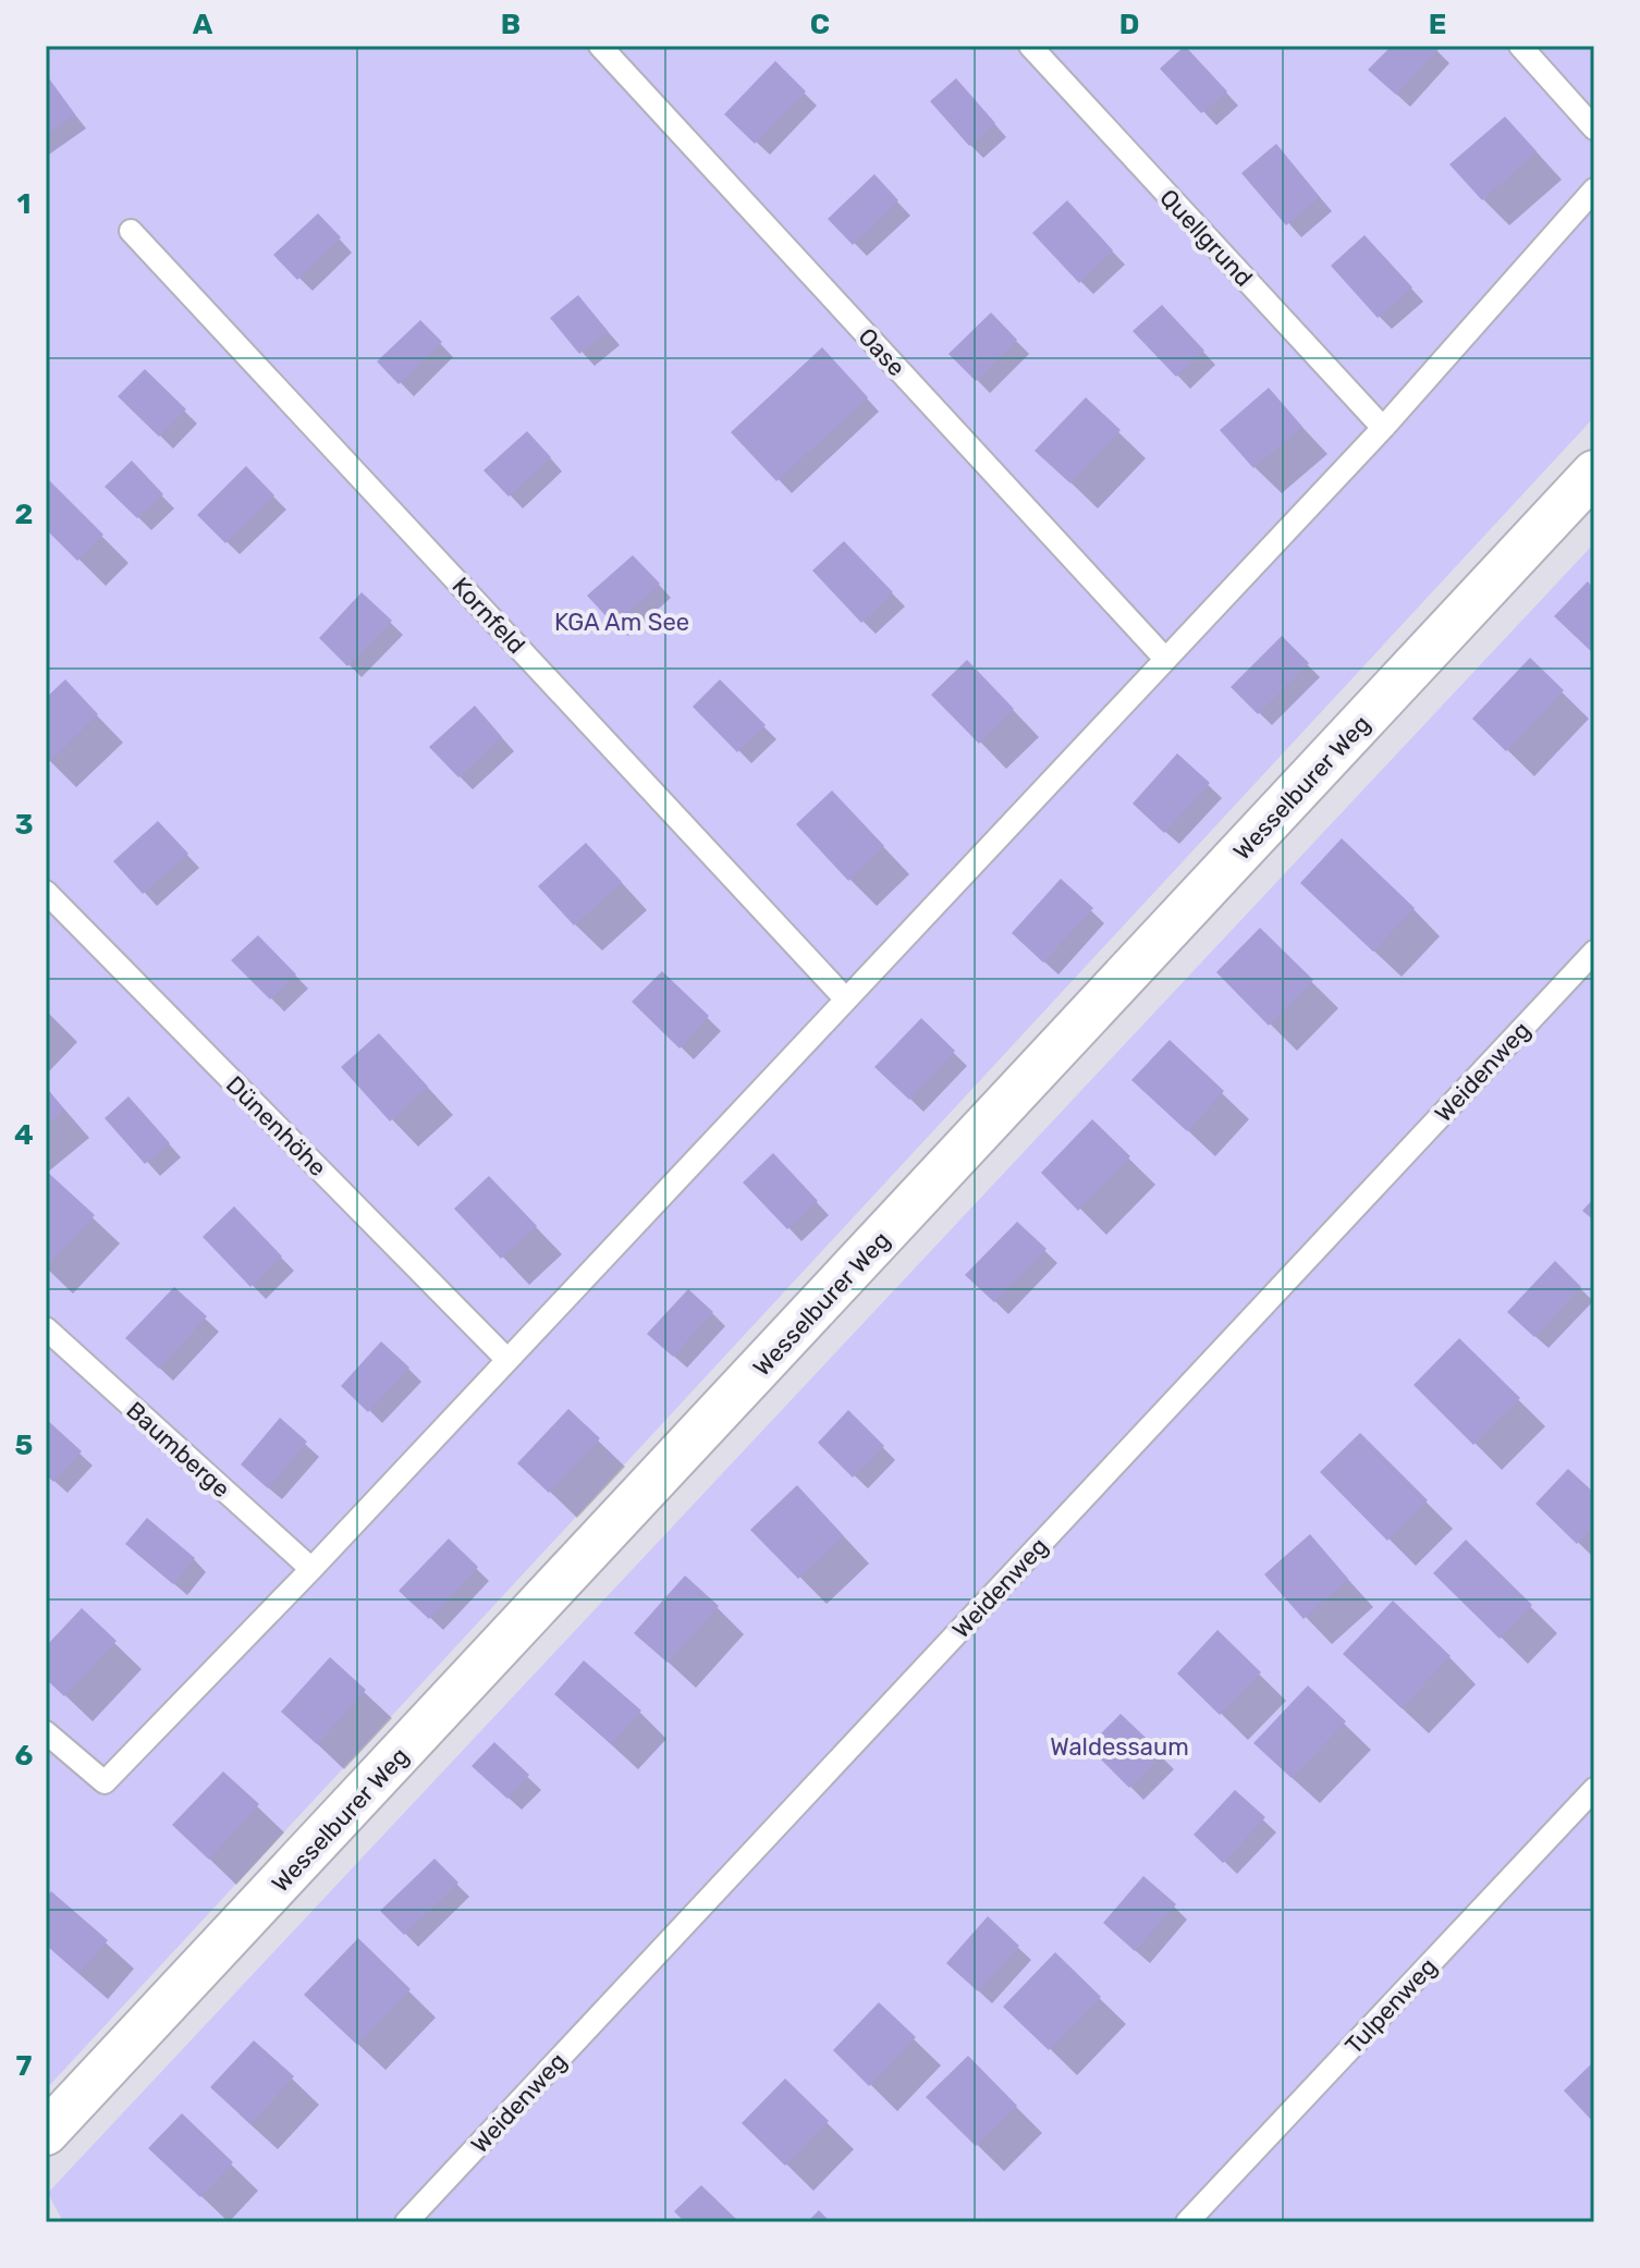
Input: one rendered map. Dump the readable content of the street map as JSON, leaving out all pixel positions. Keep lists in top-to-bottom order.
{
  "streets": {
    "street": ["Wesselburer Weg"],
    "lane": [
      "Quellgrund",
      "Oase",
      "Kornfeld",
      "Weidenweg",
      "Dünenhöhe",
      "Baumberge",
      "Tulpenweg"
    ]
  },
  "parks": ["KGA Am See", "Waldessaum"],
  "grid": {
    "columns": [
      "A",
      "B",
      "C",
      "D",
      "E"
    ],
    "rows": [
      "1",
      "2",
      "3",
      "4",
      "5",
      "6",
      "7"
    ]
  }
}
